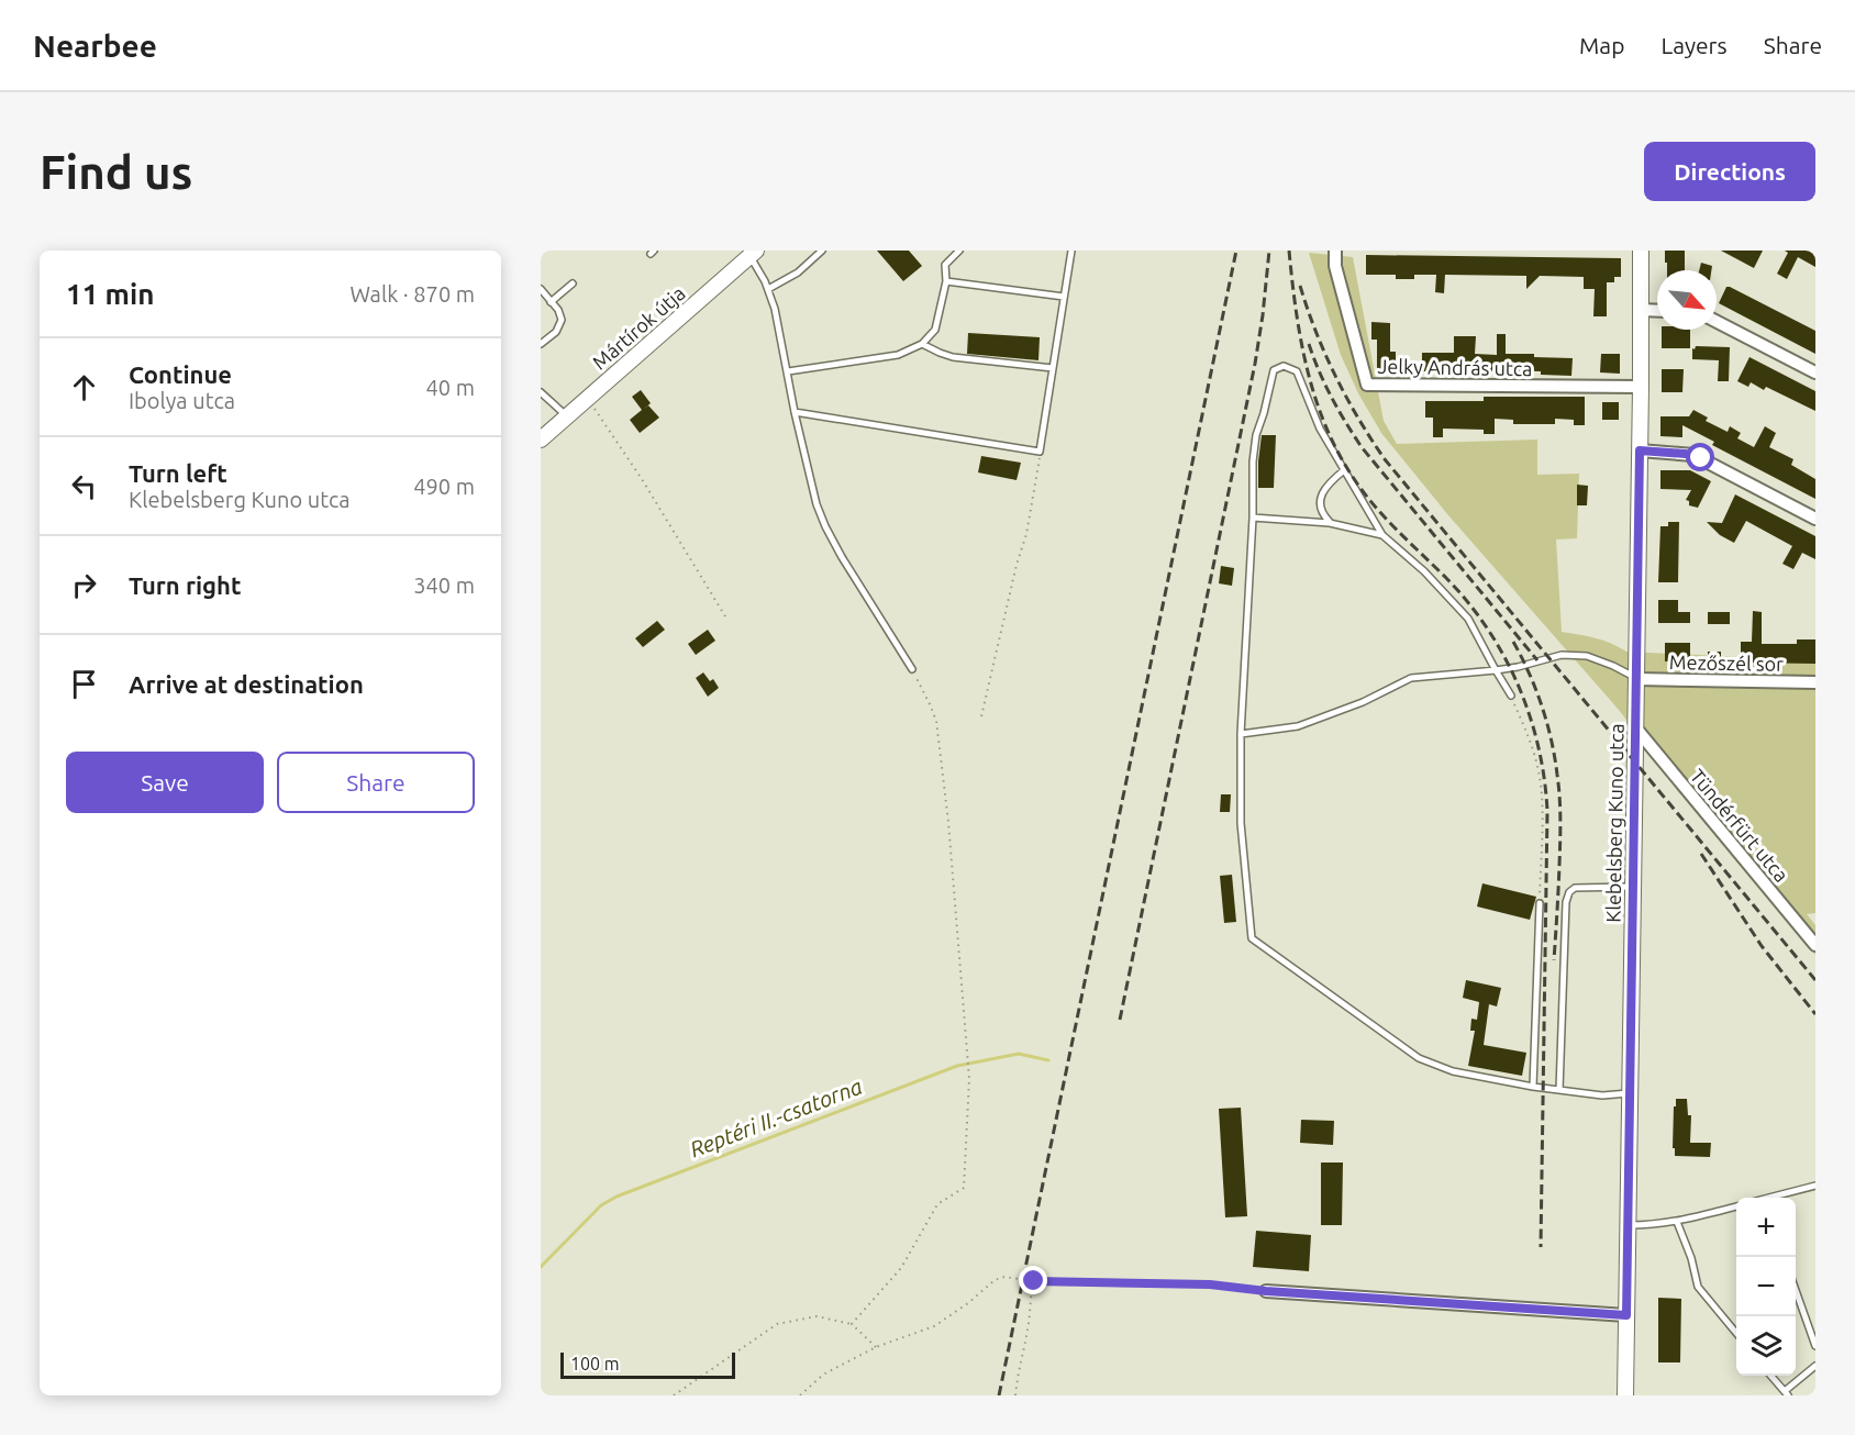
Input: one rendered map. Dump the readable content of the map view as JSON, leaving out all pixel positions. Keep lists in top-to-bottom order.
{
  "streets": {
    "street": [
      "Mártírok útja",
      "Jelky András utca",
      "Mezőszél sor",
      "Klebelsberg Kuno utca",
      "Tündérfürt utca"
    ]
  },
  "crossings": [
    ["Jelky András utca", "Klebelsberg Kuno utca"],
    ["Mezőszél sor", "Klebelsberg Kuno utca"],
    ["Klebelsberg Kuno utca", "Tündérfürt utca"]
  ],
  "water": ["Reptéri II.-csatorna"],
  "scale_bar": "100 m",
  "north": "bottom right",
  "page": {
    "header": "Nearbee",
    "nav": ["Map", "Layers", "Share"],
    "buttons": [
      "Directions",
      ["Save", "Share"]
    ],
    "title": "Find us",
    "heading": ["11 min", "Walk · 870 m"],
    "list": [
      ["Continue", "Ibolya utca", "40 m"],
      ["Turn left", "Klebelsberg Kuno utca", "490 m"],
      ["Turn right", "340 m"],
      "Arrive at destination"
    ],
    "map_buttons": ["+", "−"],
    "scale": "100 m"
  }
}
